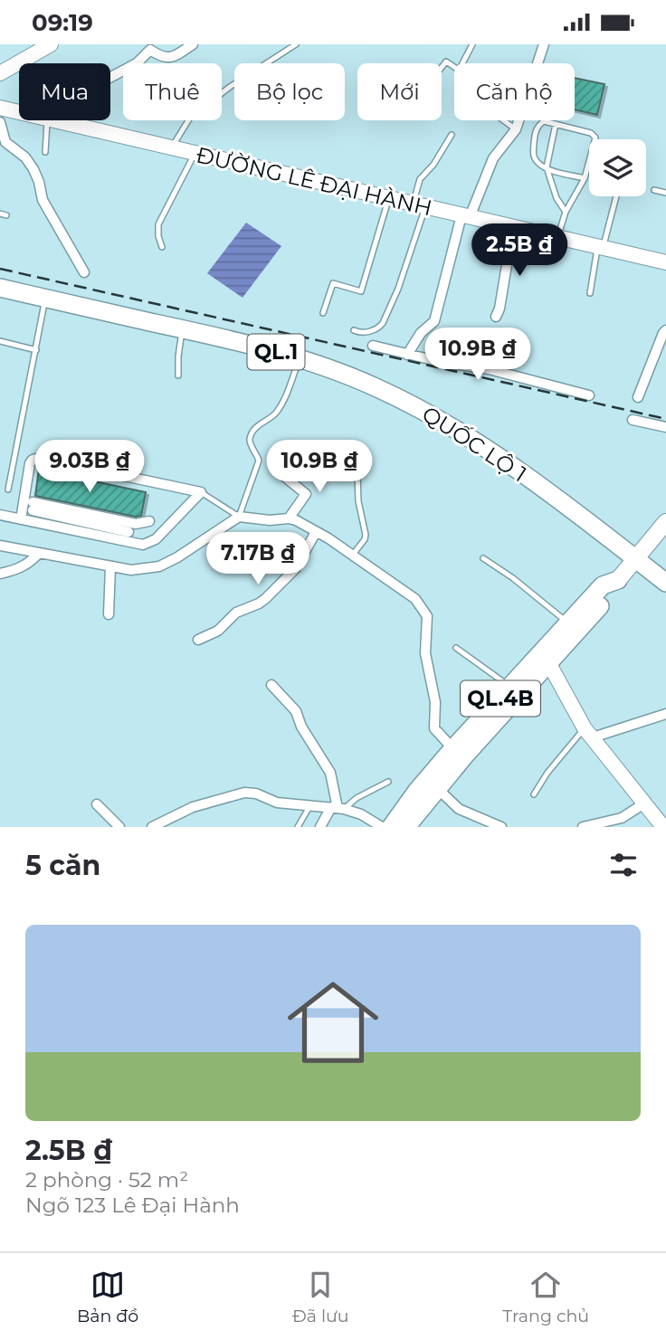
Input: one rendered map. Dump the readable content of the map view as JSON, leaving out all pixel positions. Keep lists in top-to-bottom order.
{
  "streets": {
    "highway": ["QL.1", "QUỐC LỘ 1", "QL.4B"],
    "street": ["ĐƯỜNG LÊ ĐẠI HÀNH"]
  },
  "page": {
    "status": "09:19",
    "chip": [
      "Mua",
      "Thuê",
      "Bộ lọc",
      "Mới",
      "Căn hộ"
    ],
    "price": [
      "2.5B ₫",
      "10.9B ₫",
      "9.03B ₫",
      "10.9B ₫",
      "7.17B ₫"
    ],
    "heading": "5 căn",
    "list": [
      {
        "name": "2.5B ₫",
        "note": "2 phòng · 52 m² · Ngõ 123 Lê Đại Hành"
      }
    ],
    "tabs": ["Bản đồ", "Đã lưu", "Trang chủ"]
  }
}
